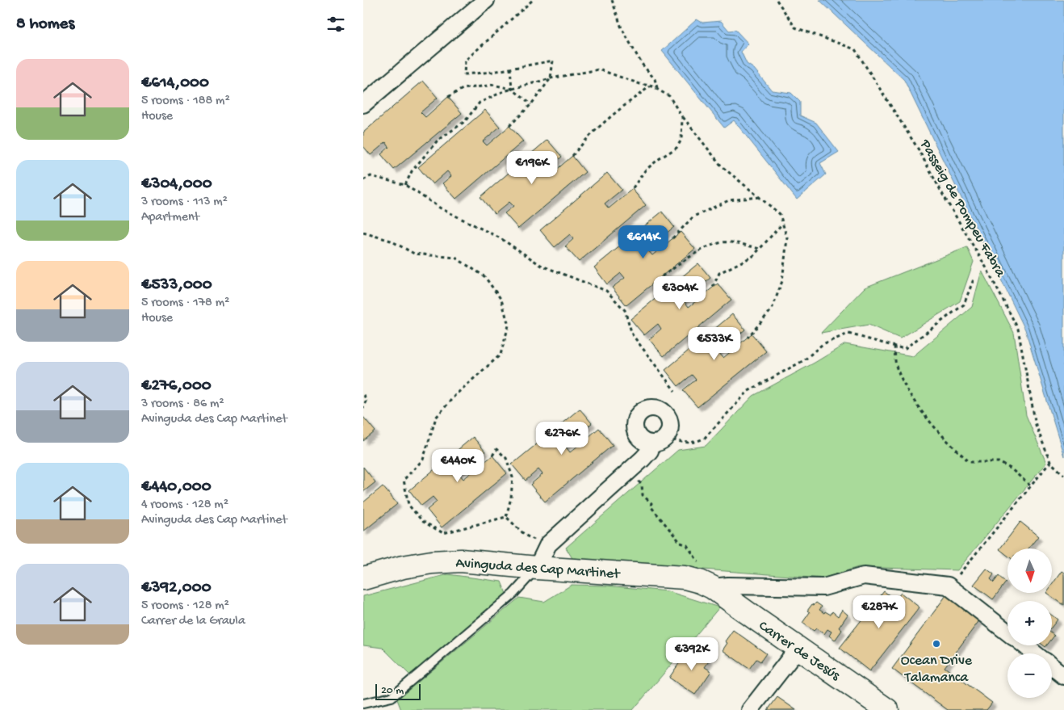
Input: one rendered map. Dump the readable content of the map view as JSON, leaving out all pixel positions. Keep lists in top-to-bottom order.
{
  "streets": {
    "street": ["Avinguda des Cap Martinet", "Carrer de Jesús"],
    "path": ["Passeig de Pompeu Fabra"]
  },
  "crossings": [
    ["Avinguda des Cap Martinet", "Carrer de Jesús"]
  ],
  "places": ["Ocean Drive Talamanca"],
  "scale_bar": "20 m",
  "north": "bottom",
  "page": {
    "heading": "8 homes",
    "list": [
      {
        "name": "€614,000",
        "note": "5 rooms · 188 m² · House"
      },
      {
        "name": "€304,000",
        "note": "3 rooms · 113 m² · Apartment"
      },
      {
        "name": "€533,000",
        "note": "5 rooms · 178 m² · House"
      },
      {
        "name": "€276,000",
        "note": "3 rooms · 86 m² · Avinguda des Cap Martinet"
      },
      {
        "name": "€440,000",
        "note": "4 rooms · 128 m² · Avinguda des Cap Martinet"
      },
      {
        "name": "€392,000",
        "note": "5 rooms · 128 m² · Carrer de la Graula"
      }
    ],
    "price": [
      "€196K",
      "€614K",
      "€304K",
      "€533K",
      "€276K",
      "€440K",
      "€287K",
      "€392K"
    ],
    "map_buttons": ["+", "−"],
    "scale": "20 m"
  }
}
